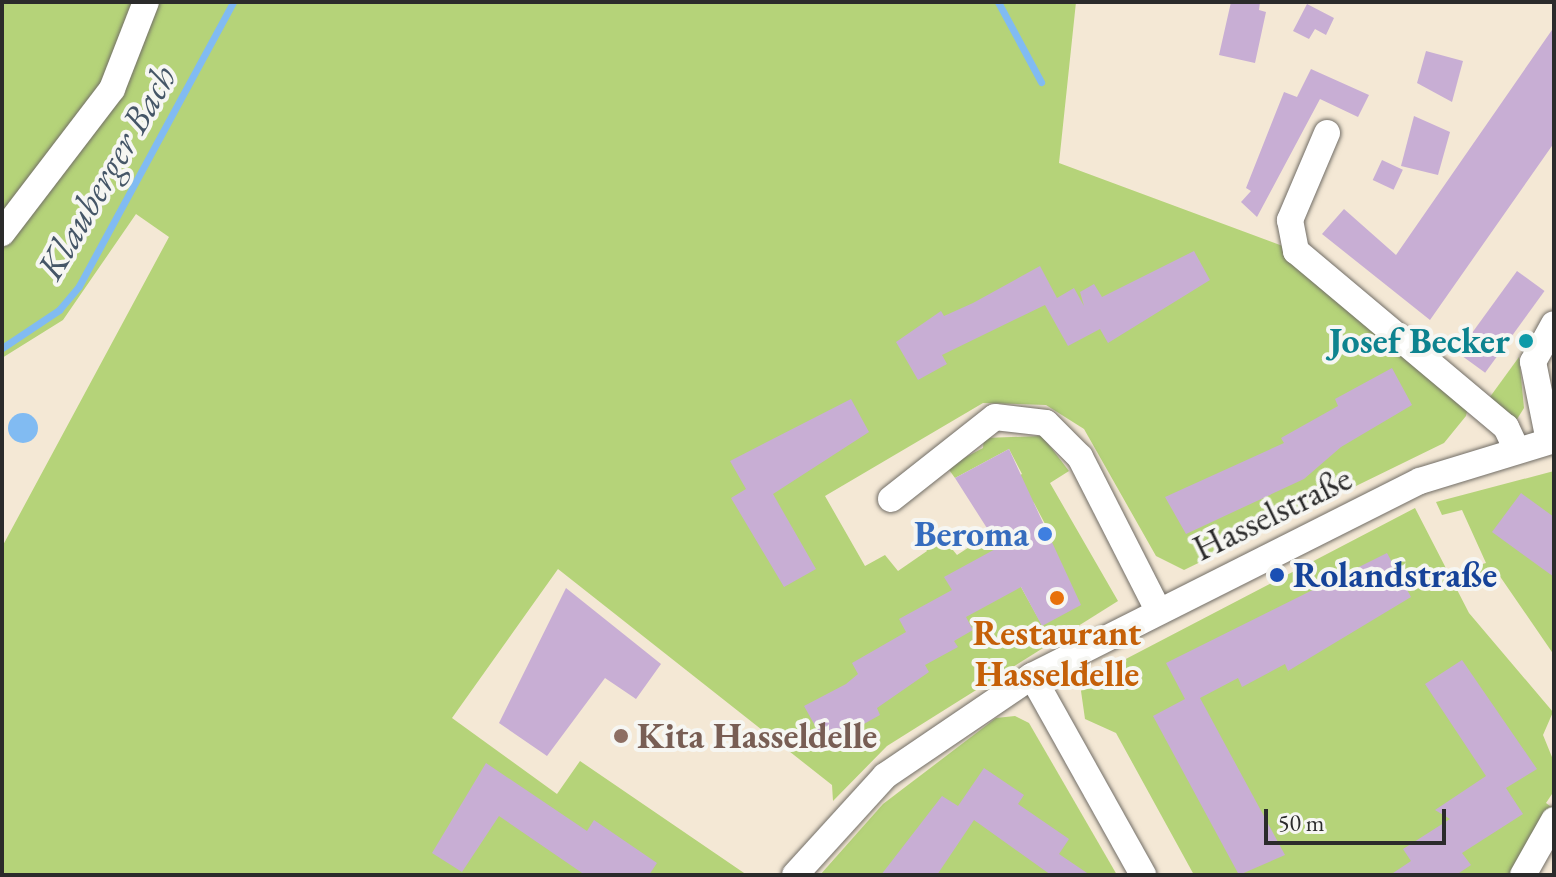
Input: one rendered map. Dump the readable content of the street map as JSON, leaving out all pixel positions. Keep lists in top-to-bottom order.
{
  "streets": {
    "street": ["Hasselstraße"]
  },
  "water": ["Klauberger Bach"],
  "places": [
    "Josef Becker",
    "Beroma",
    "Rolandstraße",
    "Restaurant Hasseldelle",
    "Kita Hasseldelle"
  ],
  "scale_bar": "50 m"
}
